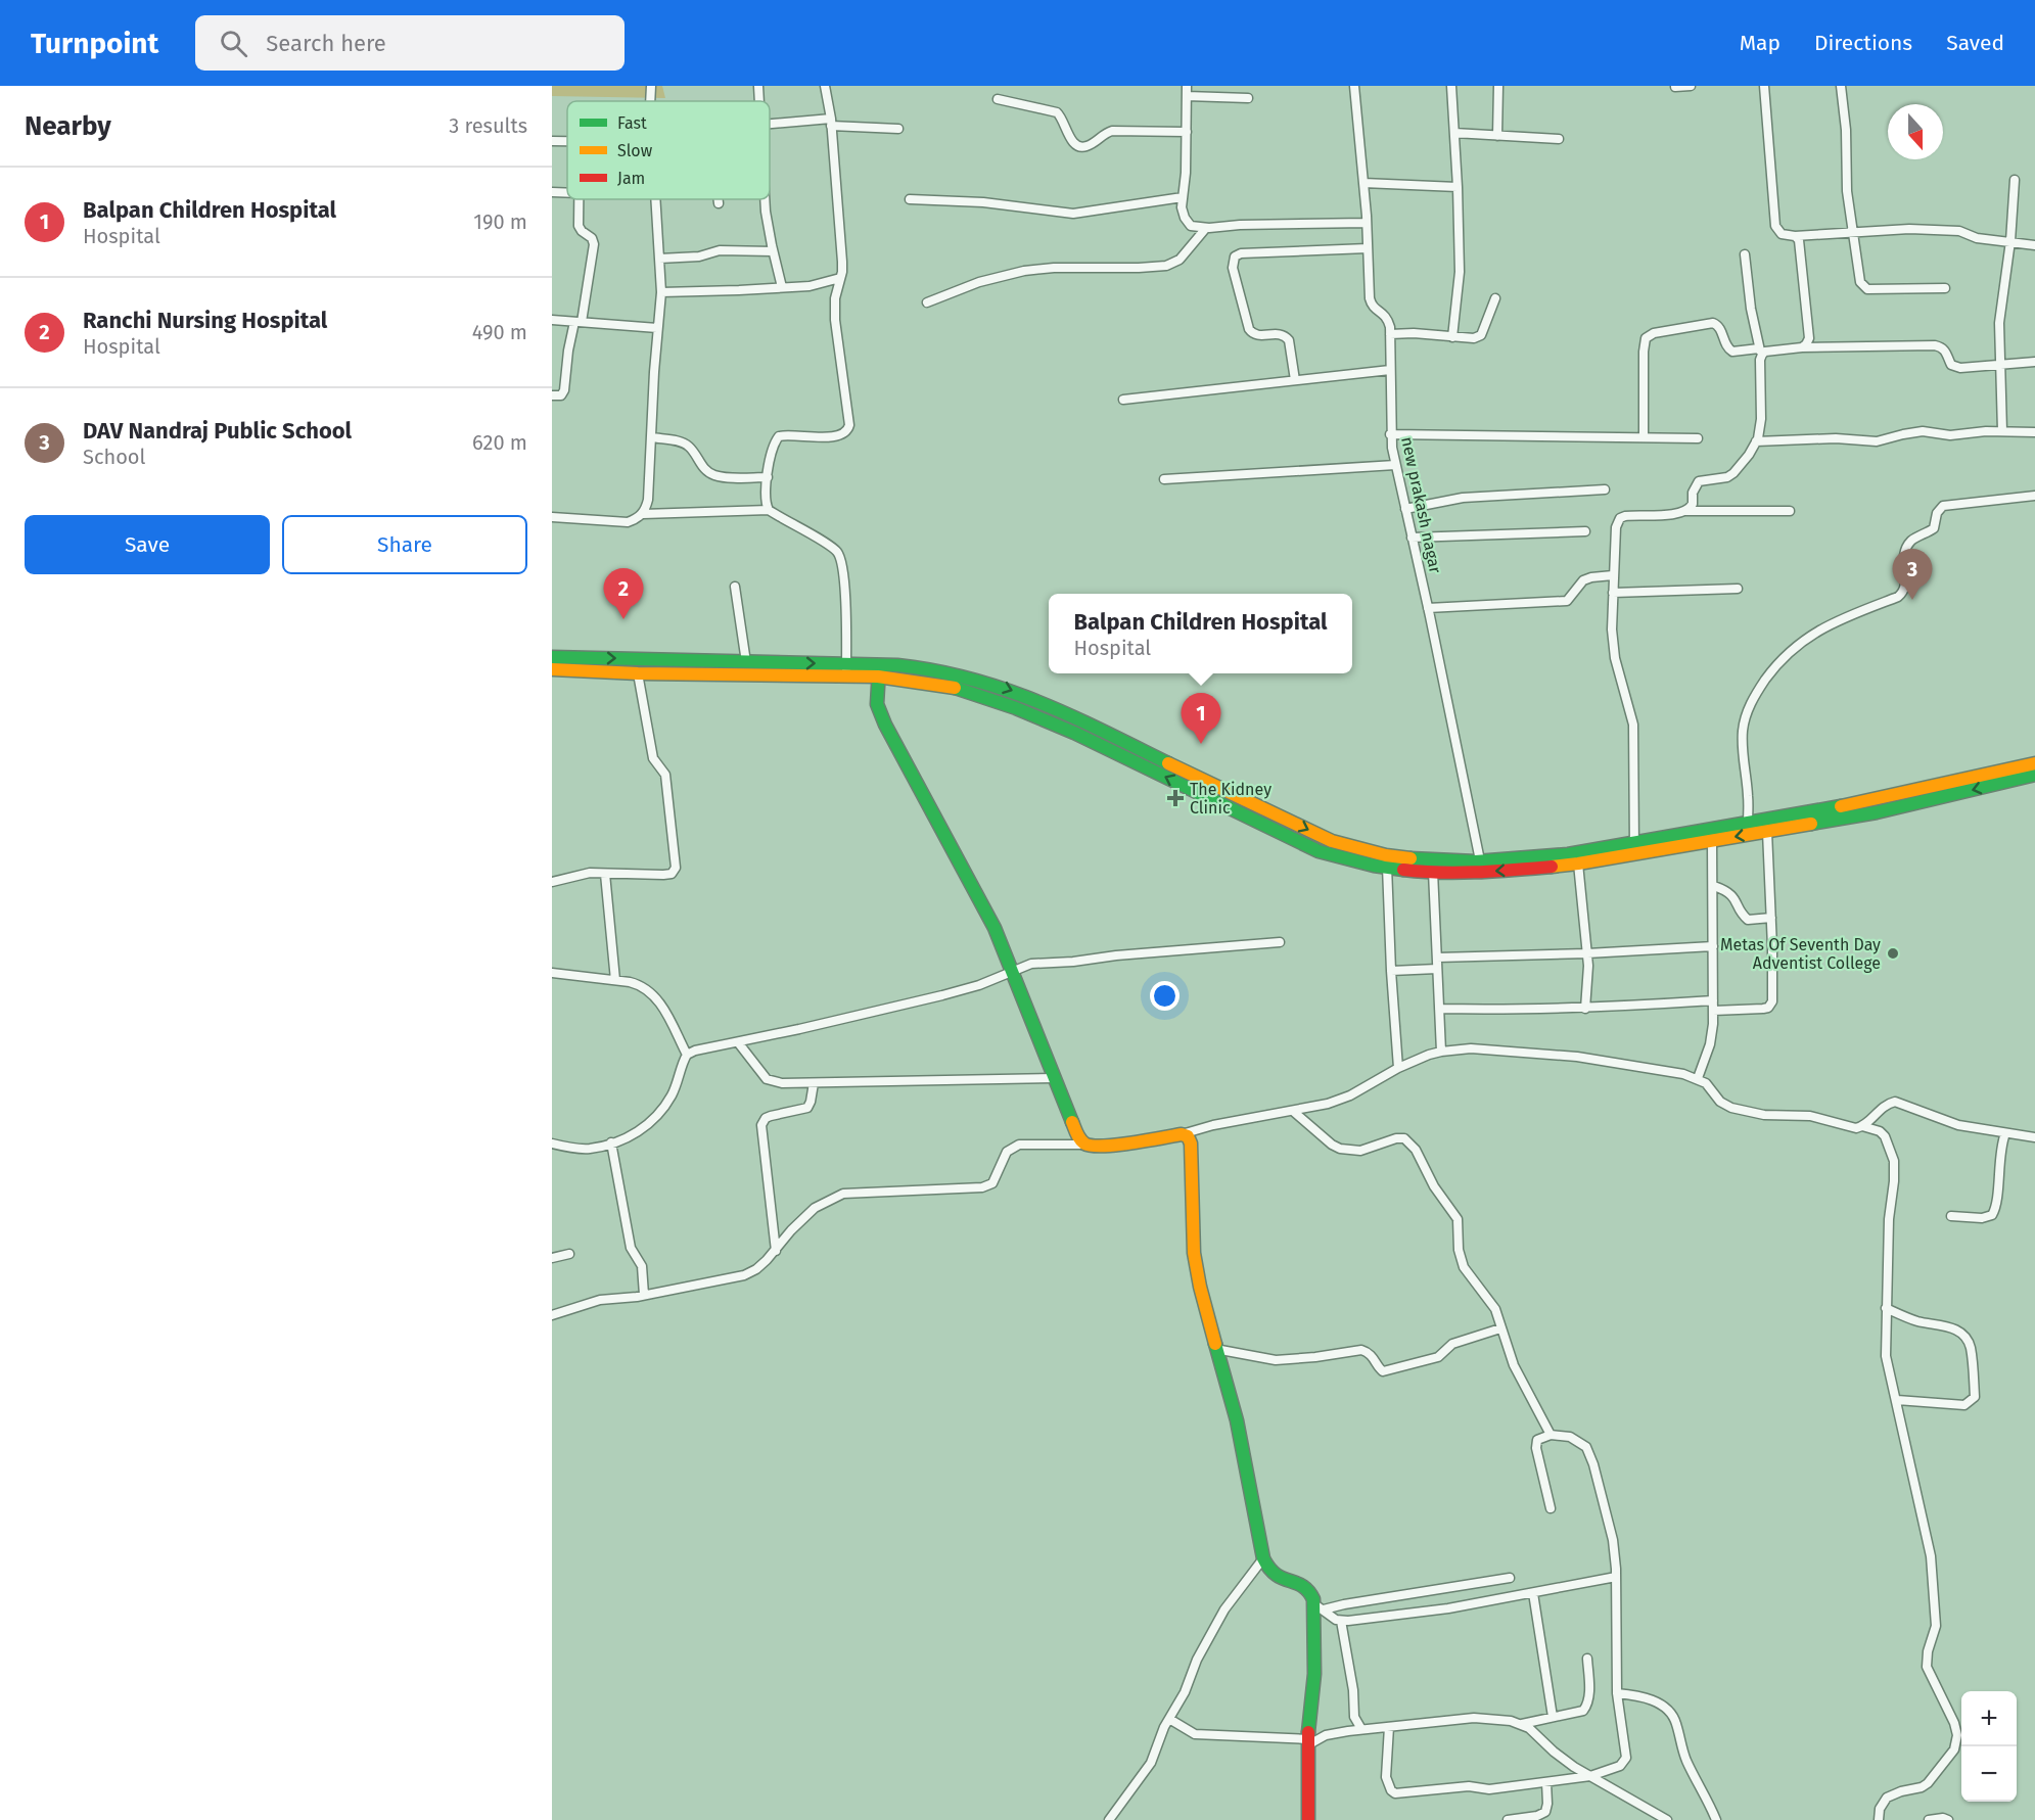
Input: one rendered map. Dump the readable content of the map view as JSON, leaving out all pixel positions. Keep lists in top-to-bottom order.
{
  "streets": {
    "street": ["new prakash nagar"]
  },
  "places": {
    "health": ["The Kidney Clinic"],
    "other": ["Metas Of Seventh Day Adventist College"]
  },
  "legend": ["Fast", "Slow", "Jam"],
  "north": "bottom",
  "page": {
    "header": "Turnpoint",
    "search": "Search here",
    "nav": ["Map", "Directions", "Saved"],
    "heading": ["Nearby", "3 results"],
    "list": [
      {
        "mark": "1",
        "name": "Balpan Children Hospital",
        "note": "Hospital",
        "value": "190 m"
      },
      {
        "mark": "2",
        "name": "Ranchi Nursing Hospital",
        "note": "Hospital",
        "value": "490 m"
      },
      {
        "mark": "3",
        "name": "DAV Nandraj Public School",
        "note": "School",
        "value": "620 m"
      }
    ],
    "buttons": ["Save", "Share"],
    "pins": ["3", "2", "1"],
    "popup": ["Balpan Children Hospital", "Hospital"],
    "map_buttons": ["+", "−"]
  }
}
